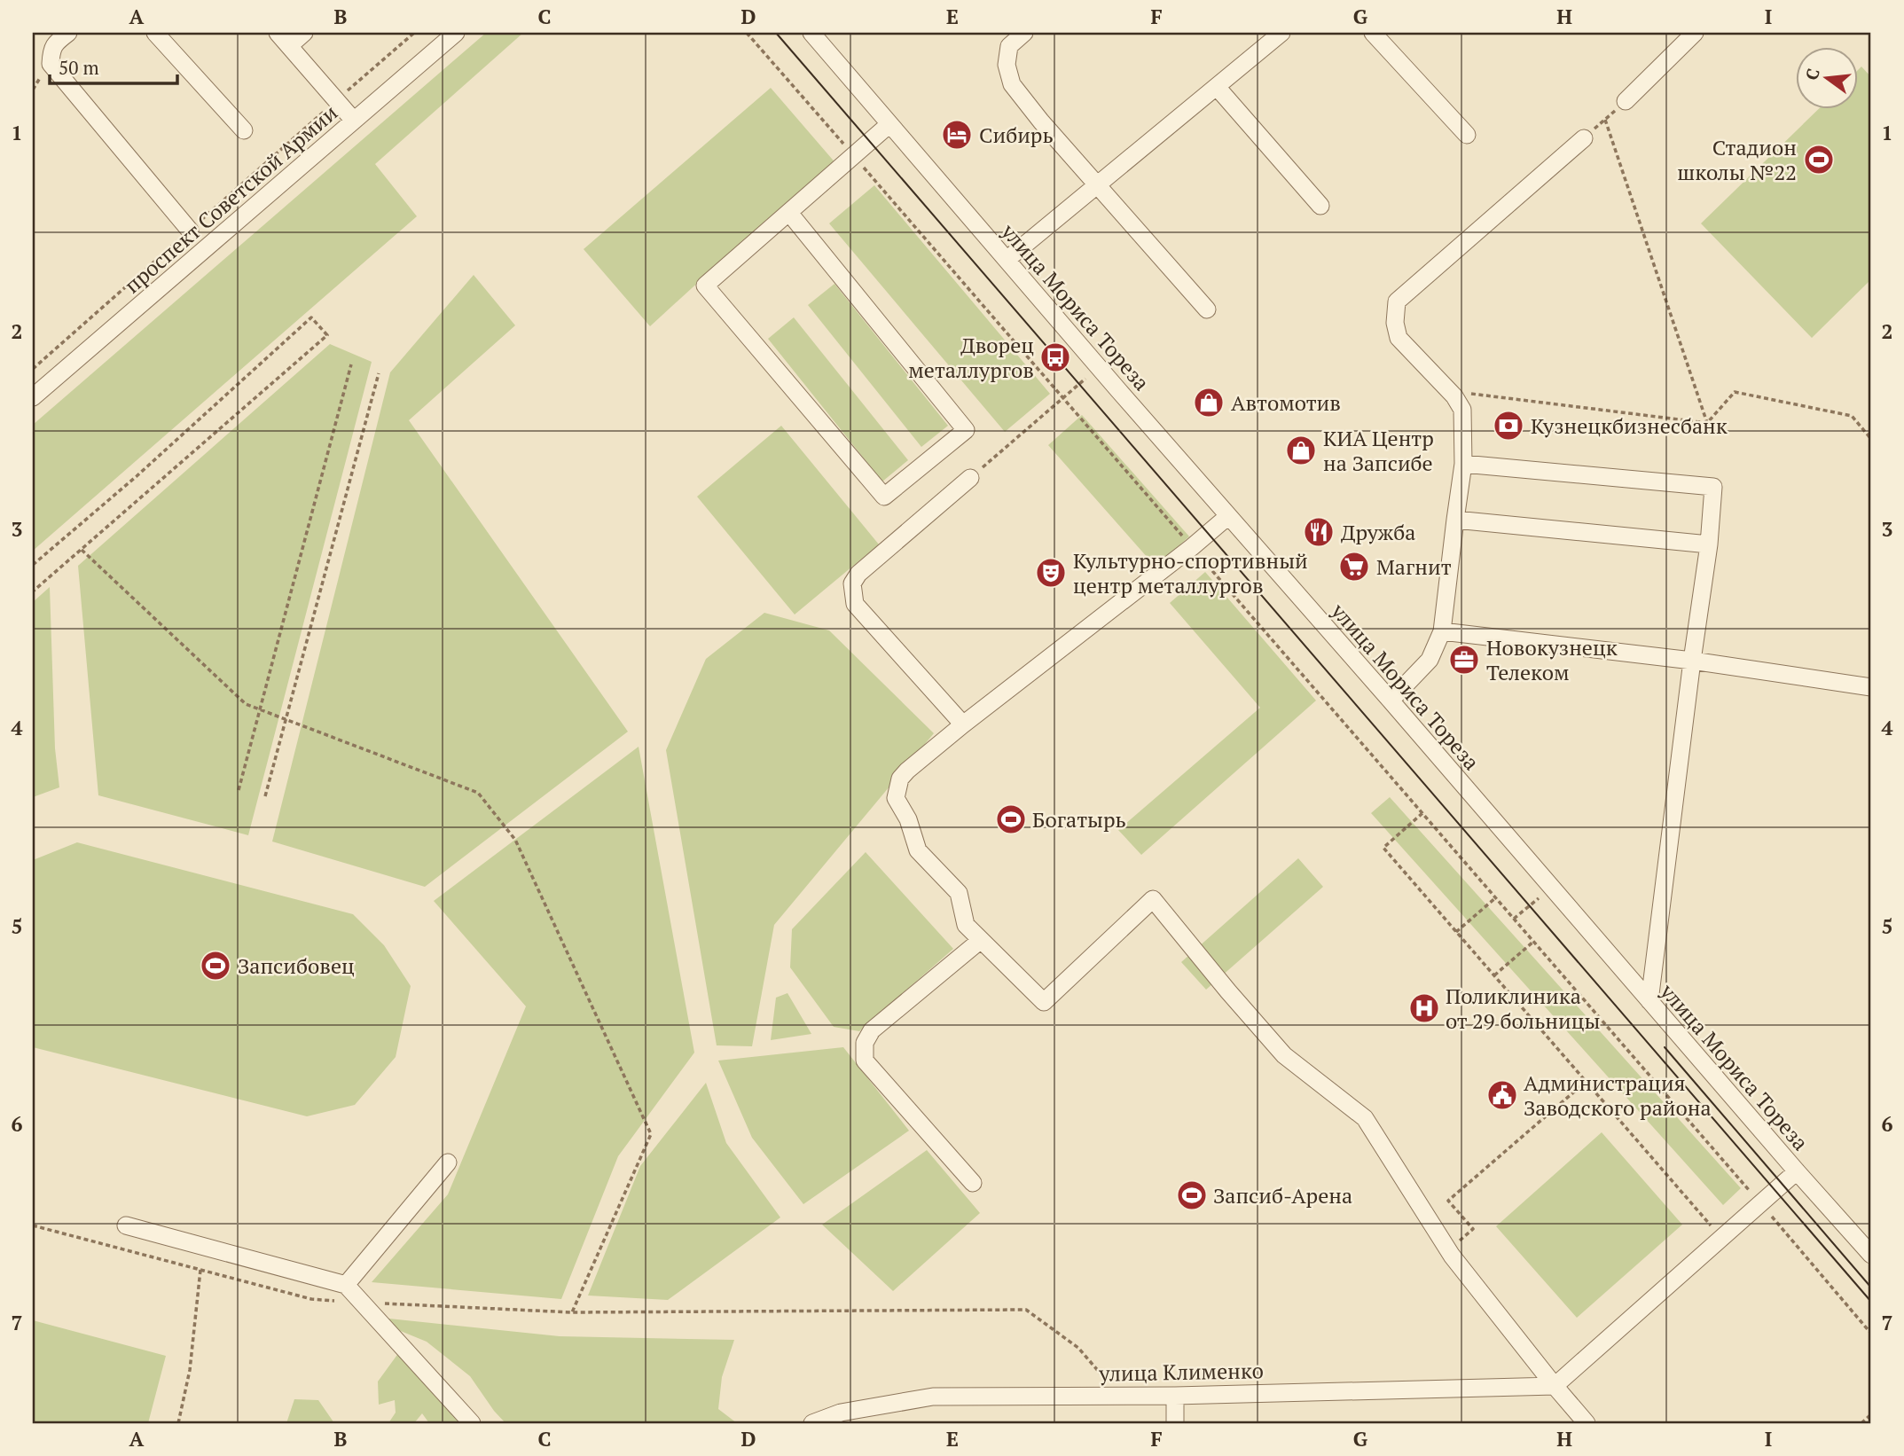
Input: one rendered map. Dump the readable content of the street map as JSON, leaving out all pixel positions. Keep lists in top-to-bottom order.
{
  "streets": {
    "street": ["проспект Советской Армии", "улица Мориса Тореза", "улица Клименко"]
  },
  "places": {
    "hotel": ["Сибирь"],
    "sports": [
      "Стадион школы №22",
      "Богатырь",
      "Запсибовец",
      "Запсиб-Арена"
    ],
    "bus stop": ["Дворец металлургов"],
    "shop": ["Автомотив", "КИА Центр на Запсибе"],
    "bank": ["Кузнецкбизнесбанк"],
    "restaurant": ["Дружба"],
    "supermarket": ["Магнит"],
    "theatre": ["Культурно-спортивный центр металлургов"],
    "office": ["Новокузнецк Телеком"],
    "hospital": ["Поликлиника от 29 больницы"],
    "public building": ["Администрация Заводского района"]
  },
  "scale_bar": "50 m",
  "north": "left",
  "grid": {
    "columns": [
      "A",
      "B",
      "C",
      "D",
      "E",
      "F",
      "G",
      "H",
      "I"
    ],
    "rows": [
      "1",
      "2",
      "3",
      "4",
      "5",
      "6",
      "7"
    ]
  }
}
